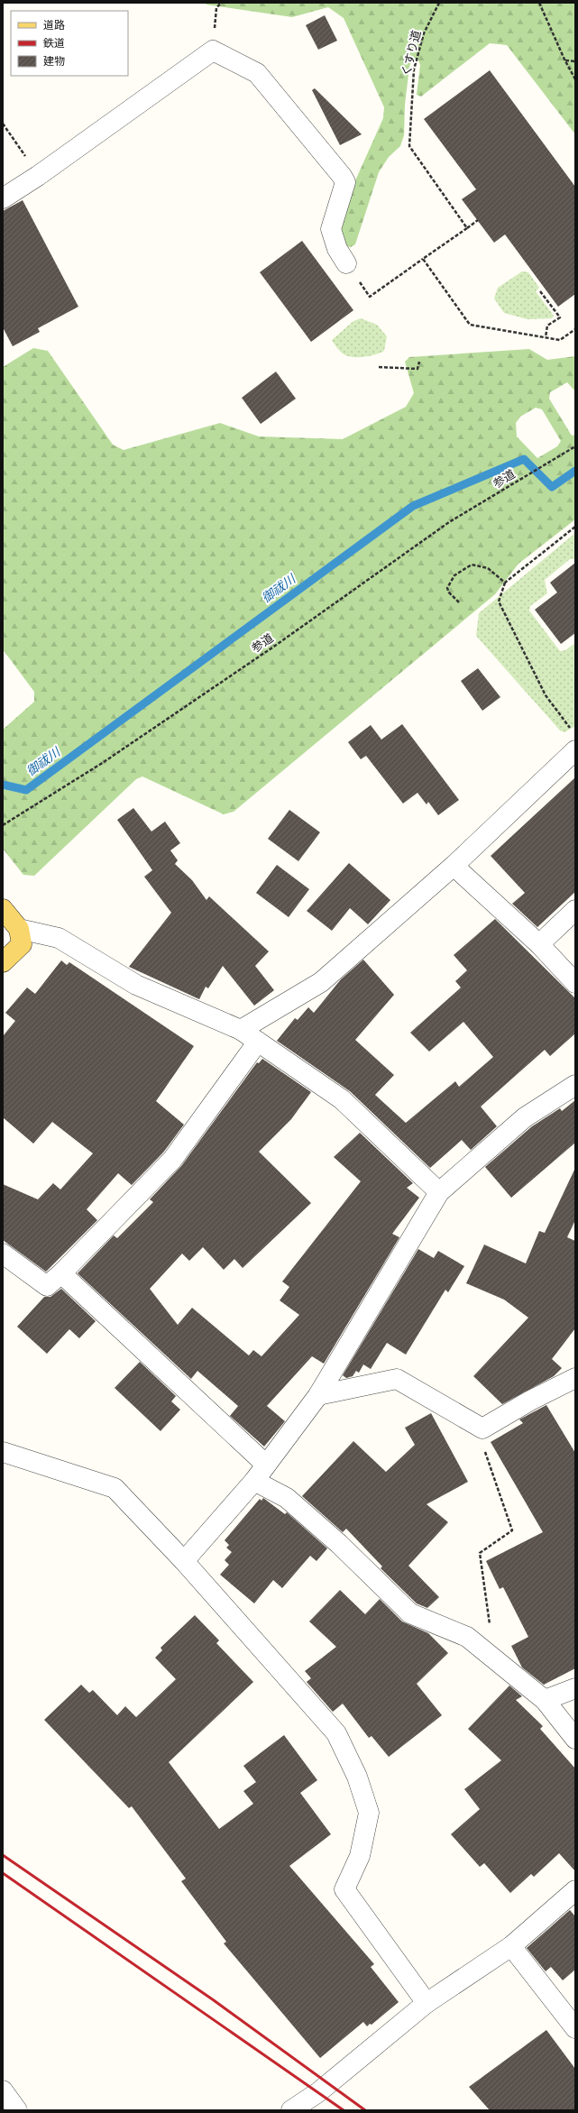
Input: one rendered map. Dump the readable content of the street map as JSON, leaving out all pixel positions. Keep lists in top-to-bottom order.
{
  "streets": {
    "path": ["くすり道", "参道"]
  },
  "water": ["御祓川"],
  "legend": ["道路", "鉄道", "建物"]
}
